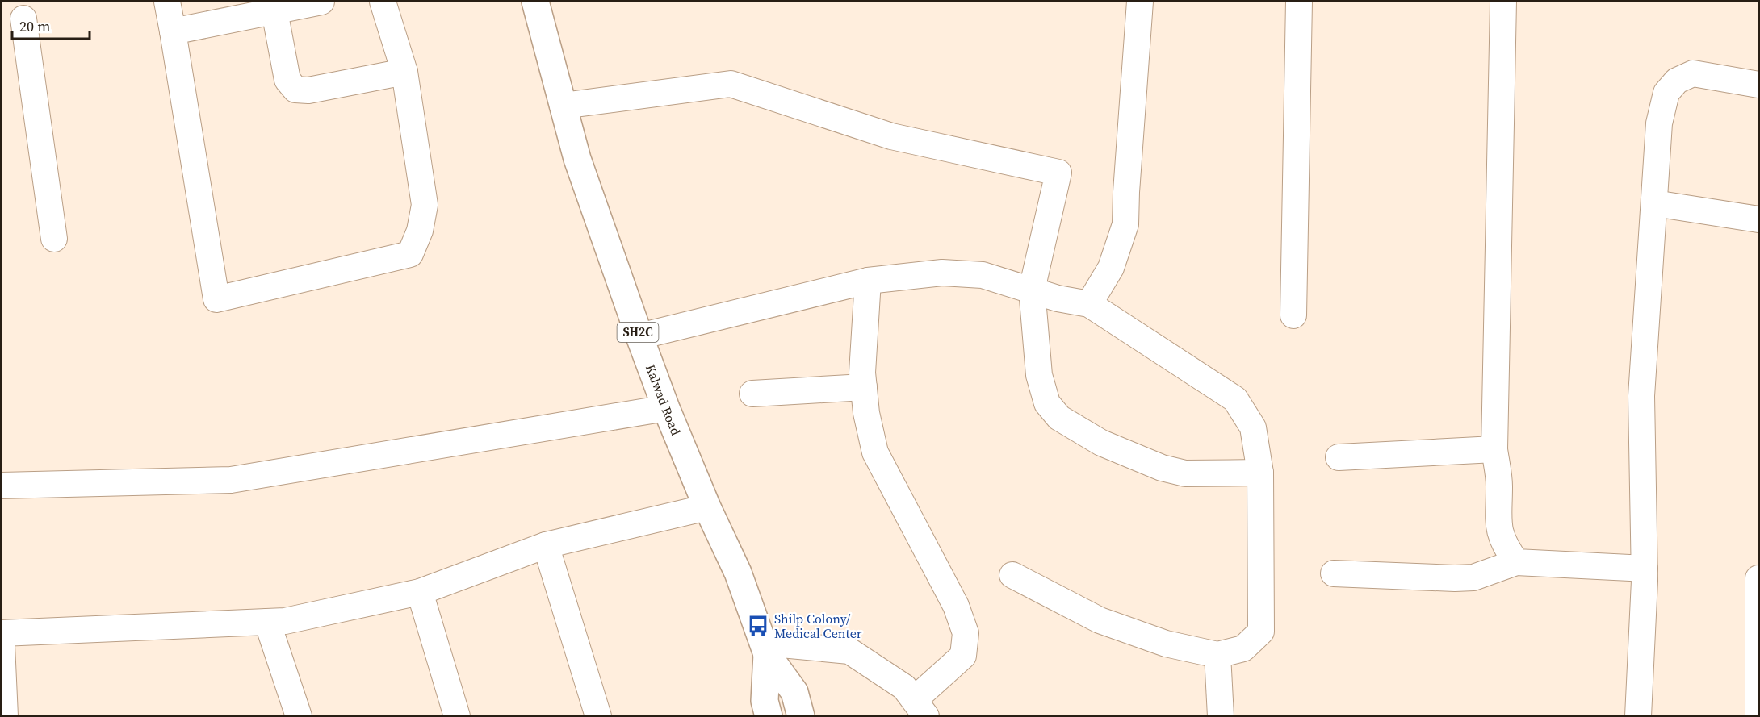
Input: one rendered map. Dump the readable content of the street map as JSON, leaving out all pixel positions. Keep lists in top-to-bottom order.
{
  "streets": {
    "main road": ["SH2C", "Kalwad Road"]
  },
  "places": {
    "bus stop": ["Shilp Colony/ Medical Center"]
  },
  "scale_bar": "20 m"
}
